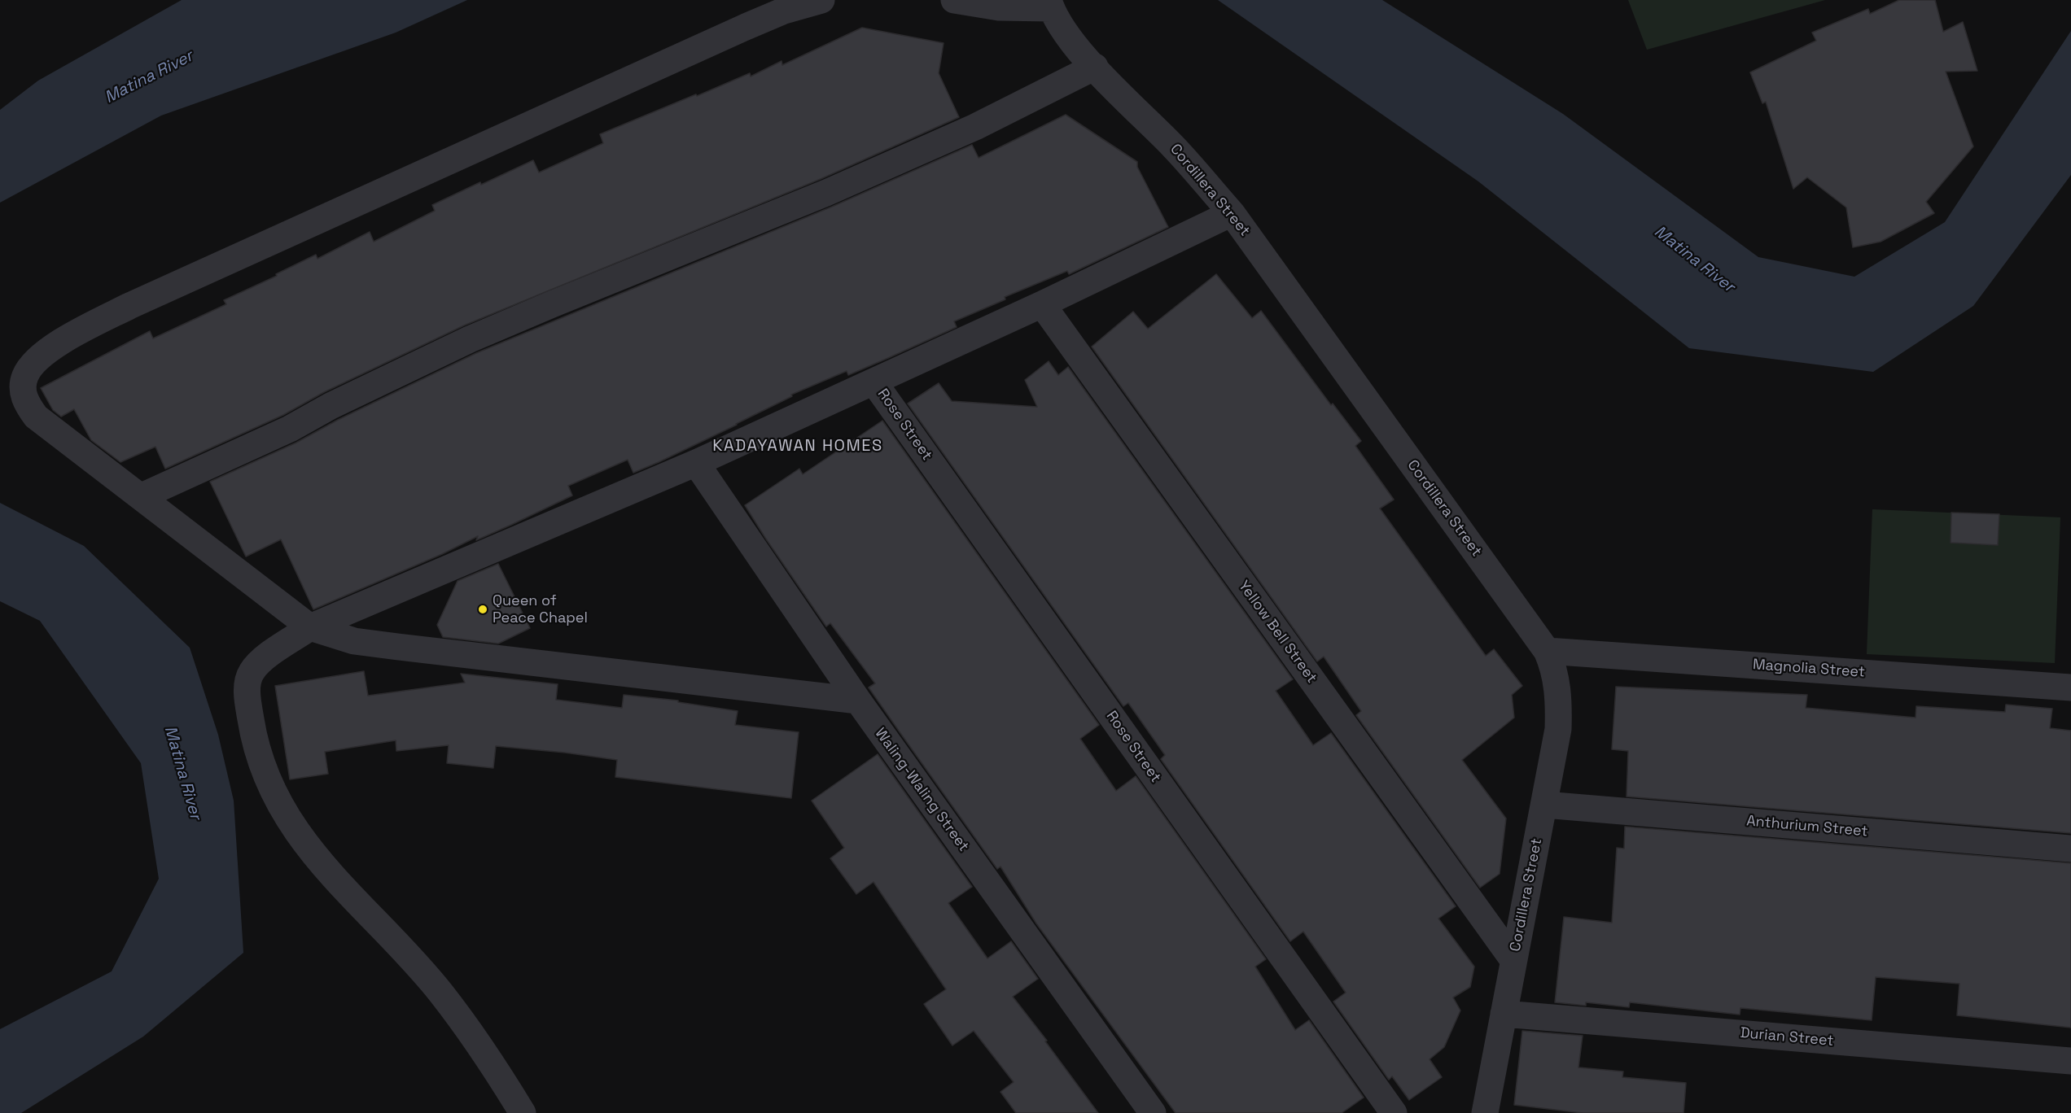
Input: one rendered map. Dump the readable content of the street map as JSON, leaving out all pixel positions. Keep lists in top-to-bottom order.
{
  "streets": {
    "street": [
      "Cordillera Street",
      "Rose Street",
      "Yellow Bell Street",
      "Magnolia Street",
      "Waling-Waling Street",
      "Anthurium Street",
      "Durian Street"
    ]
  },
  "crossings": [
    ["Cordillera Street", "Yellow Bell Street"],
    ["Cordillera Street", "Magnolia Street"],
    ["Cordillera Street", "Anthurium Street"],
    ["Cordillera Street", "Durian Street"]
  ],
  "districts": ["KADAYAWAN HOMES"],
  "water": ["Matina River"],
  "places": ["Queen of Peace Chapel"]
}
